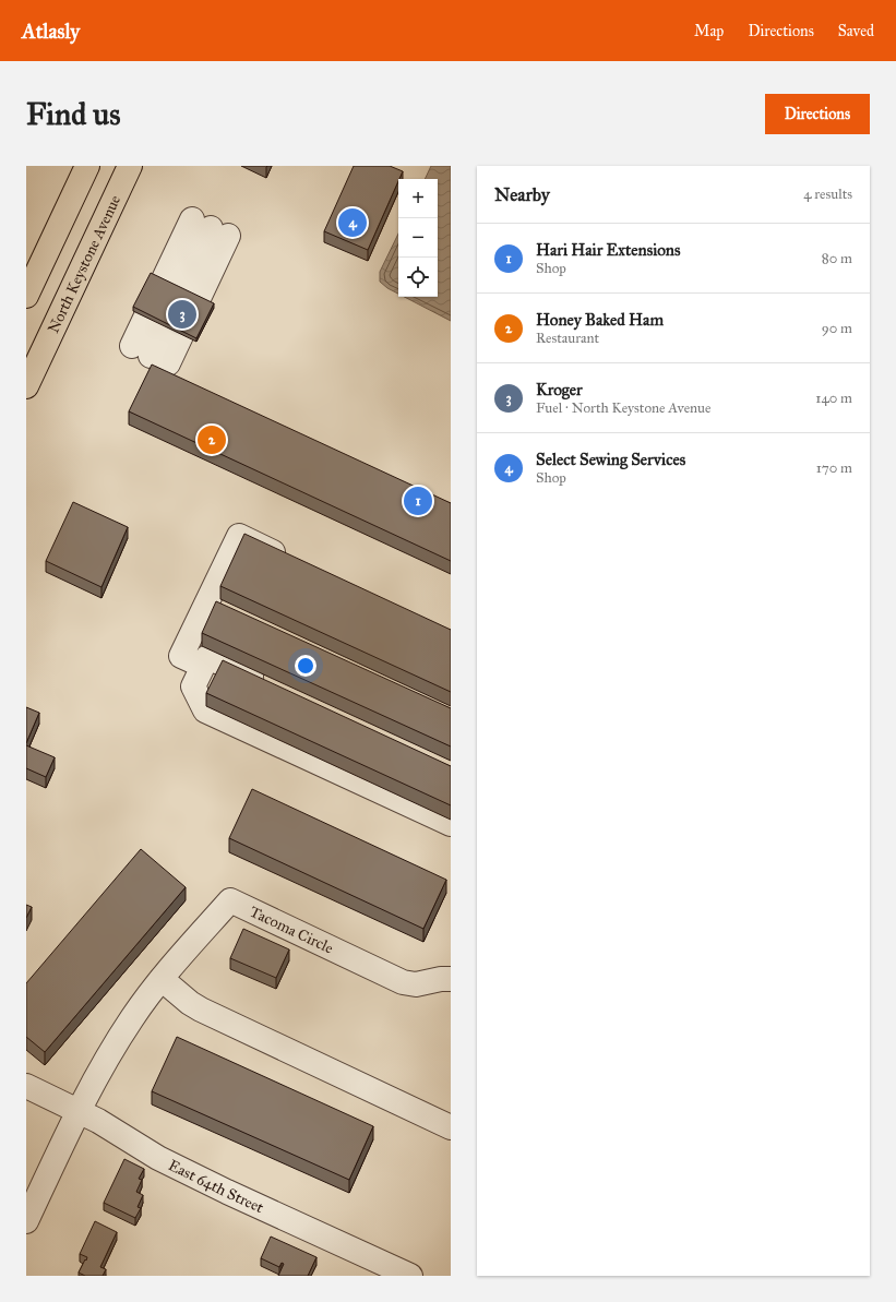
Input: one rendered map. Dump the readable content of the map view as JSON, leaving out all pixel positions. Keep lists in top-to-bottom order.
{
  "streets": {
    "main road": ["North Keystone Avenue"],
    "street": ["Tacoma Circle", "East 64th Street"]
  },
  "crossings": [
    ["Tacoma Circle", "East 64th Street"]
  ],
  "page": {
    "header": "Atlasly",
    "nav": ["Map", "Directions", "Saved"],
    "buttons": "Directions",
    "title": "Find us",
    "heading": ["Nearby", "4 results"],
    "map_buttons": ["+", "−"],
    "pins": [
      "4",
      "3",
      "2",
      "1"
    ],
    "list": [
      {
        "mark": "1",
        "name": "Hari Hair Extensions",
        "note": "Shop",
        "value": "80 m"
      },
      {
        "mark": "2",
        "name": "Honey Baked Ham",
        "note": "Restaurant",
        "value": "90 m"
      },
      {
        "mark": "3",
        "name": "Kroger",
        "note": "Fuel · North Keystone Avenue",
        "value": "140 m"
      },
      {
        "mark": "4",
        "name": "Select Sewing Services",
        "note": "Shop",
        "value": "170 m"
      }
    ]
  }
}
